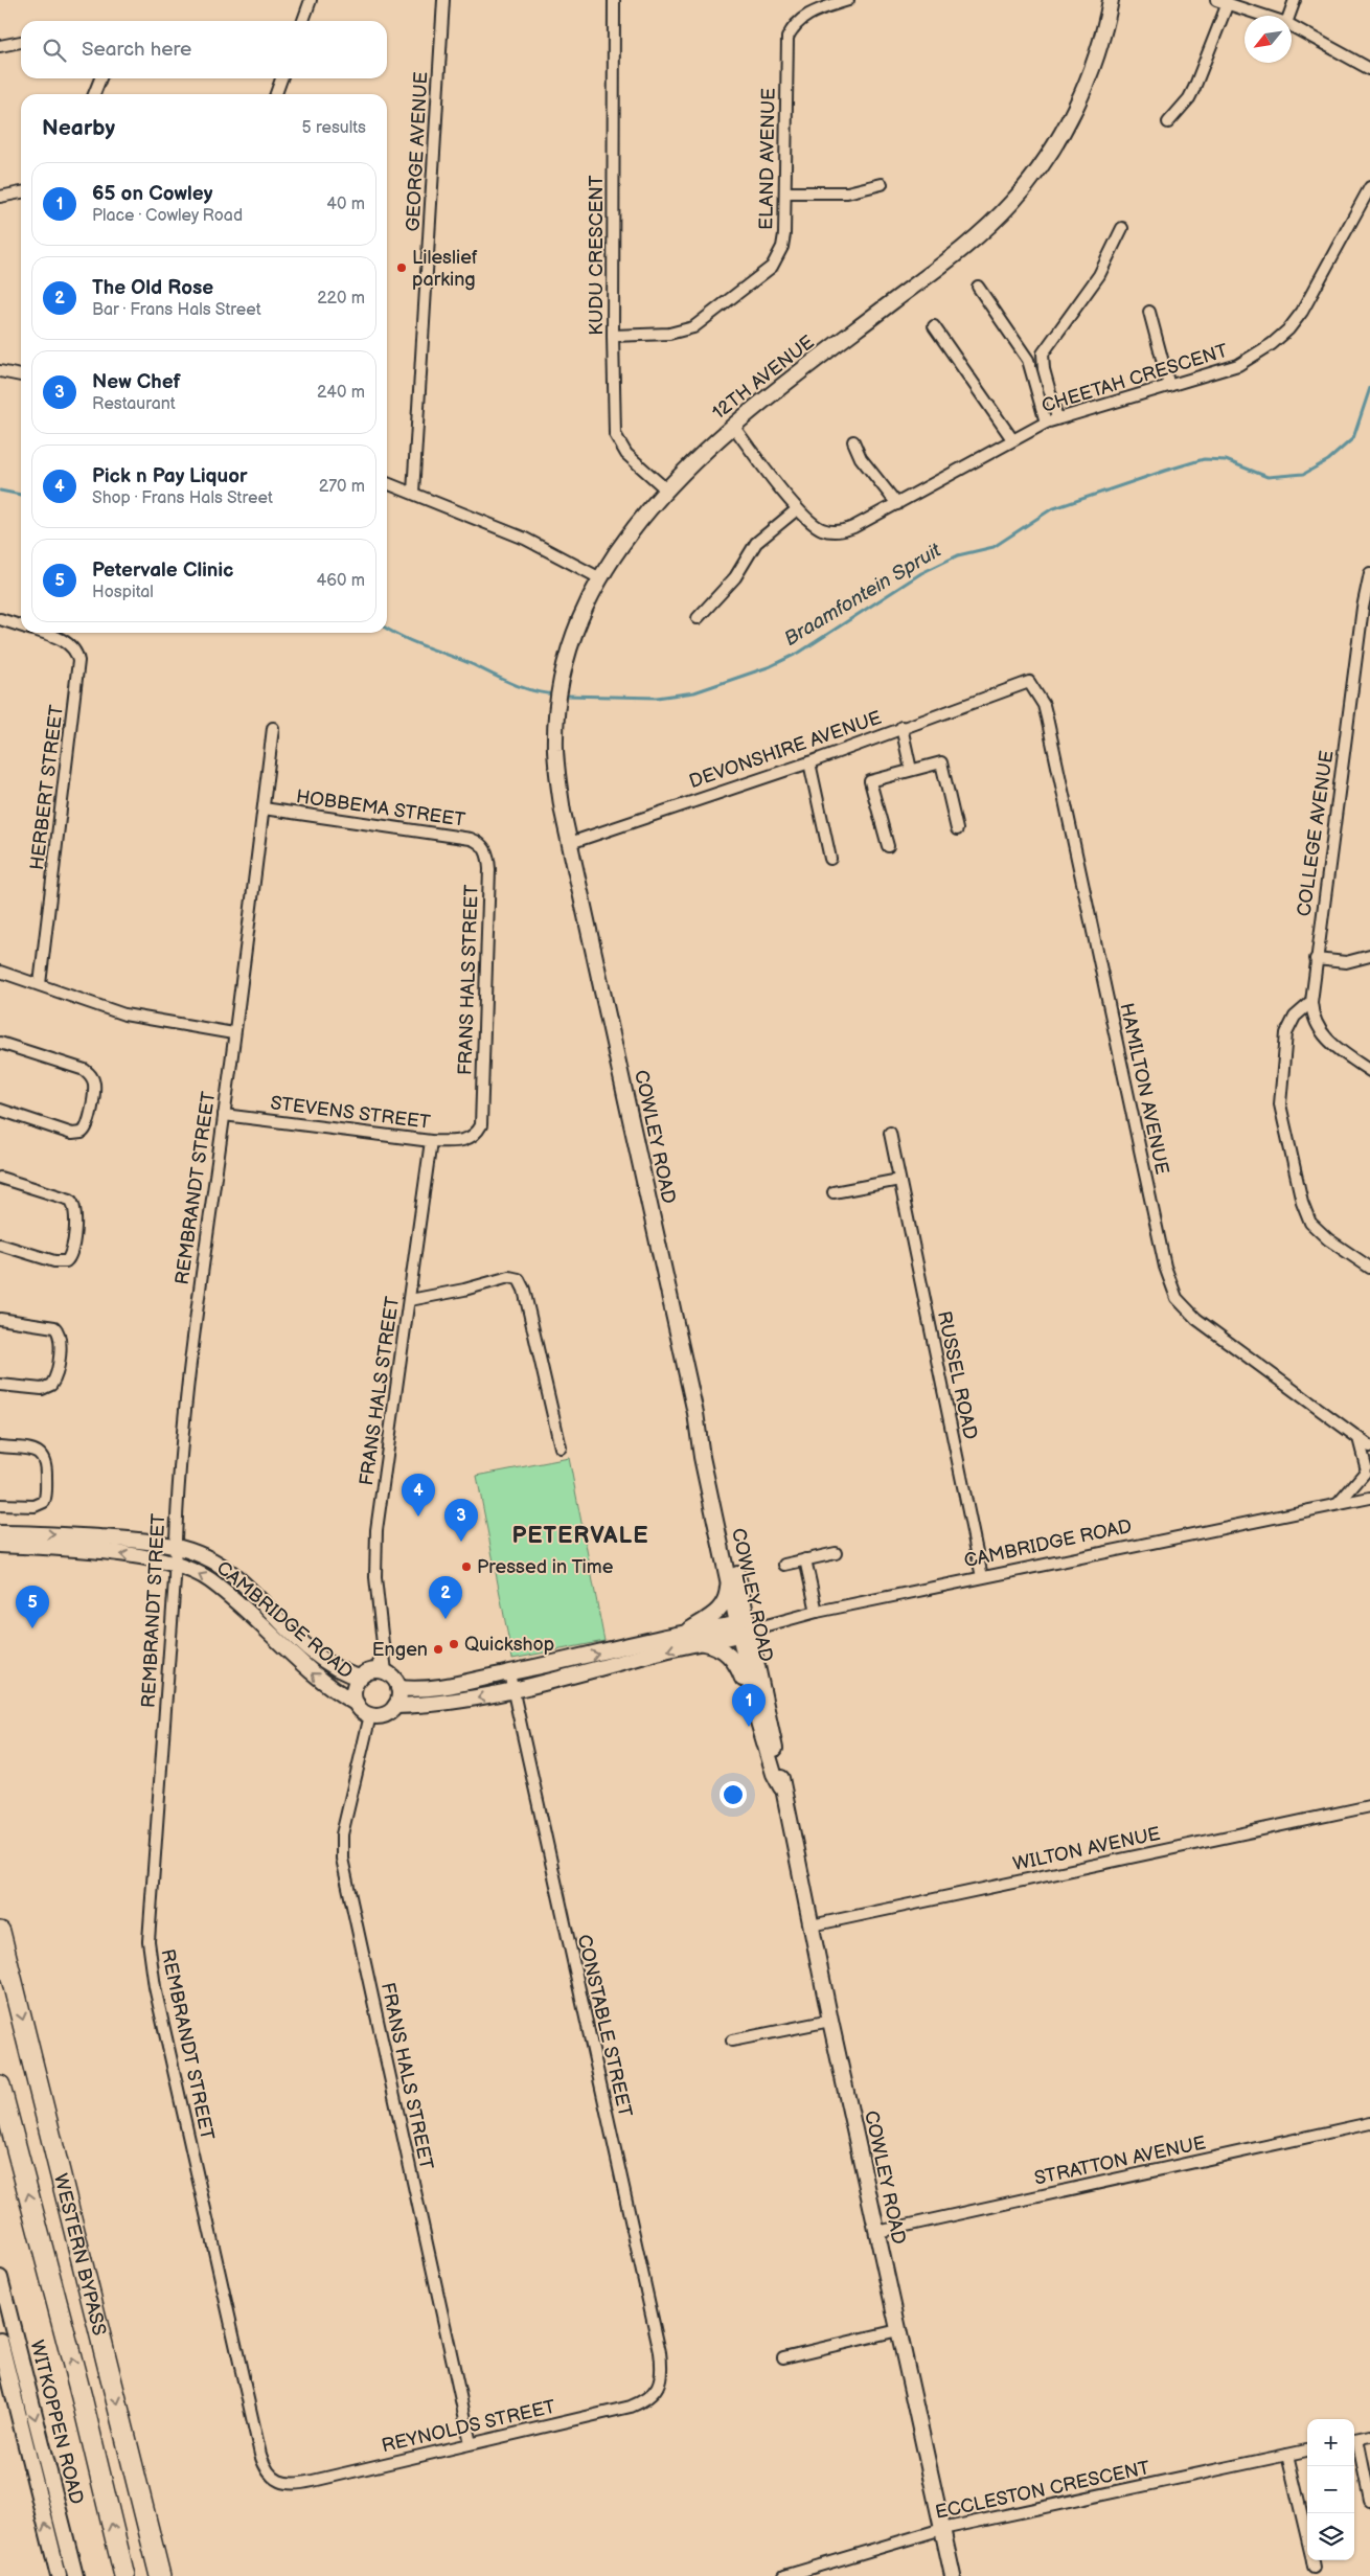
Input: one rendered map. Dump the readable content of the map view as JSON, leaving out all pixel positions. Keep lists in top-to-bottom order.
{
  "streets": {
    "highway": ["WESTERN BYPASS"],
    "street": [
      "GEORGE AVENUE",
      "ELAND AVENUE",
      "KUDU CRESCENT",
      "12TH AVENUE",
      "CHEETAH CRESCENT",
      "DEVONSHIRE AVENUE",
      "HERBERT STREET",
      "HOBBEMA STREET",
      "COLLEGE AVENUE",
      "FRANS HALS STREET",
      "HAMILTON AVENUE",
      "STEVENS STREET",
      "COWLEY ROAD",
      "REMBRANDT STREET",
      "RUSSEL ROAD",
      "CAMBRIDGE ROAD",
      "WILTON AVENUE",
      "CONSTABLE STREET",
      "STRATTON AVENUE",
      "WITKOPPEN ROAD",
      "REYNOLDS STREET",
      "ECCLESTON CRESCENT"
    ]
  },
  "crossings": [
    ["ELAND AVENUE", "KUDU CRESCENT"],
    ["KUDU CRESCENT", "12TH AVENUE"],
    ["12TH AVENUE", "CHEETAH CRESCENT"],
    ["12TH AVENUE", "DEVONSHIRE AVENUE"],
    ["12TH AVENUE", "COWLEY ROAD"],
    ["DEVONSHIRE AVENUE", "HAMILTON AVENUE"],
    ["DEVONSHIRE AVENUE", "COWLEY ROAD"],
    ["HOBBEMA STREET", "FRANS HALS STREET"],
    ["HOBBEMA STREET", "REMBRANDT STREET"],
    ["FRANS HALS STREET", "STEVENS STREET"],
    ["FRANS HALS STREET", "CAMBRIDGE ROAD"],
    ["FRANS HALS STREET", "REYNOLDS STREET"],
    ["STEVENS STREET", "REMBRANDT STREET"],
    ["COWLEY ROAD", "CAMBRIDGE ROAD"],
    ["COWLEY ROAD", "WILTON AVENUE"],
    ["COWLEY ROAD", "STRATTON AVENUE"],
    ["COWLEY ROAD", "ECCLESTON CRESCENT"],
    ["REMBRANDT STREET", "CAMBRIDGE ROAD"],
    ["REMBRANDT STREET", "REYNOLDS STREET"],
    ["RUSSEL ROAD", "CAMBRIDGE ROAD"],
    ["CAMBRIDGE ROAD", "CONSTABLE STREET"],
    ["CONSTABLE STREET", "REYNOLDS STREET"]
  ],
  "districts": ["PETERVALE"],
  "water": ["Braamfontein Spruit"],
  "places": [
    "Lileslief parking",
    "Pressed in Time",
    "Quickshop",
    "Engen"
  ],
  "north": "bottom left",
  "page": {
    "search": "Search here",
    "heading": ["Nearby", "5 results"],
    "list": [
      {
        "mark": "1",
        "name": "65 on Cowley",
        "note": "Place · Cowley Road",
        "value": "40 m"
      },
      {
        "mark": "2",
        "name": "The Old Rose",
        "note": "Bar · Frans Hals Street",
        "value": "220 m"
      },
      {
        "mark": "3",
        "name": "New Chef",
        "note": "Restaurant",
        "value": "240 m"
      },
      {
        "mark": "4",
        "name": "Pick n Pay Liquor",
        "note": "Shop · Frans Hals Street",
        "value": "270 m"
      },
      {
        "mark": "5",
        "name": "Petervale Clinic",
        "note": "Hospital",
        "value": "460 m"
      }
    ],
    "pins": [
      "4",
      "3",
      "2",
      "5",
      "1"
    ],
    "map_buttons": ["+", "−"]
  }
}
